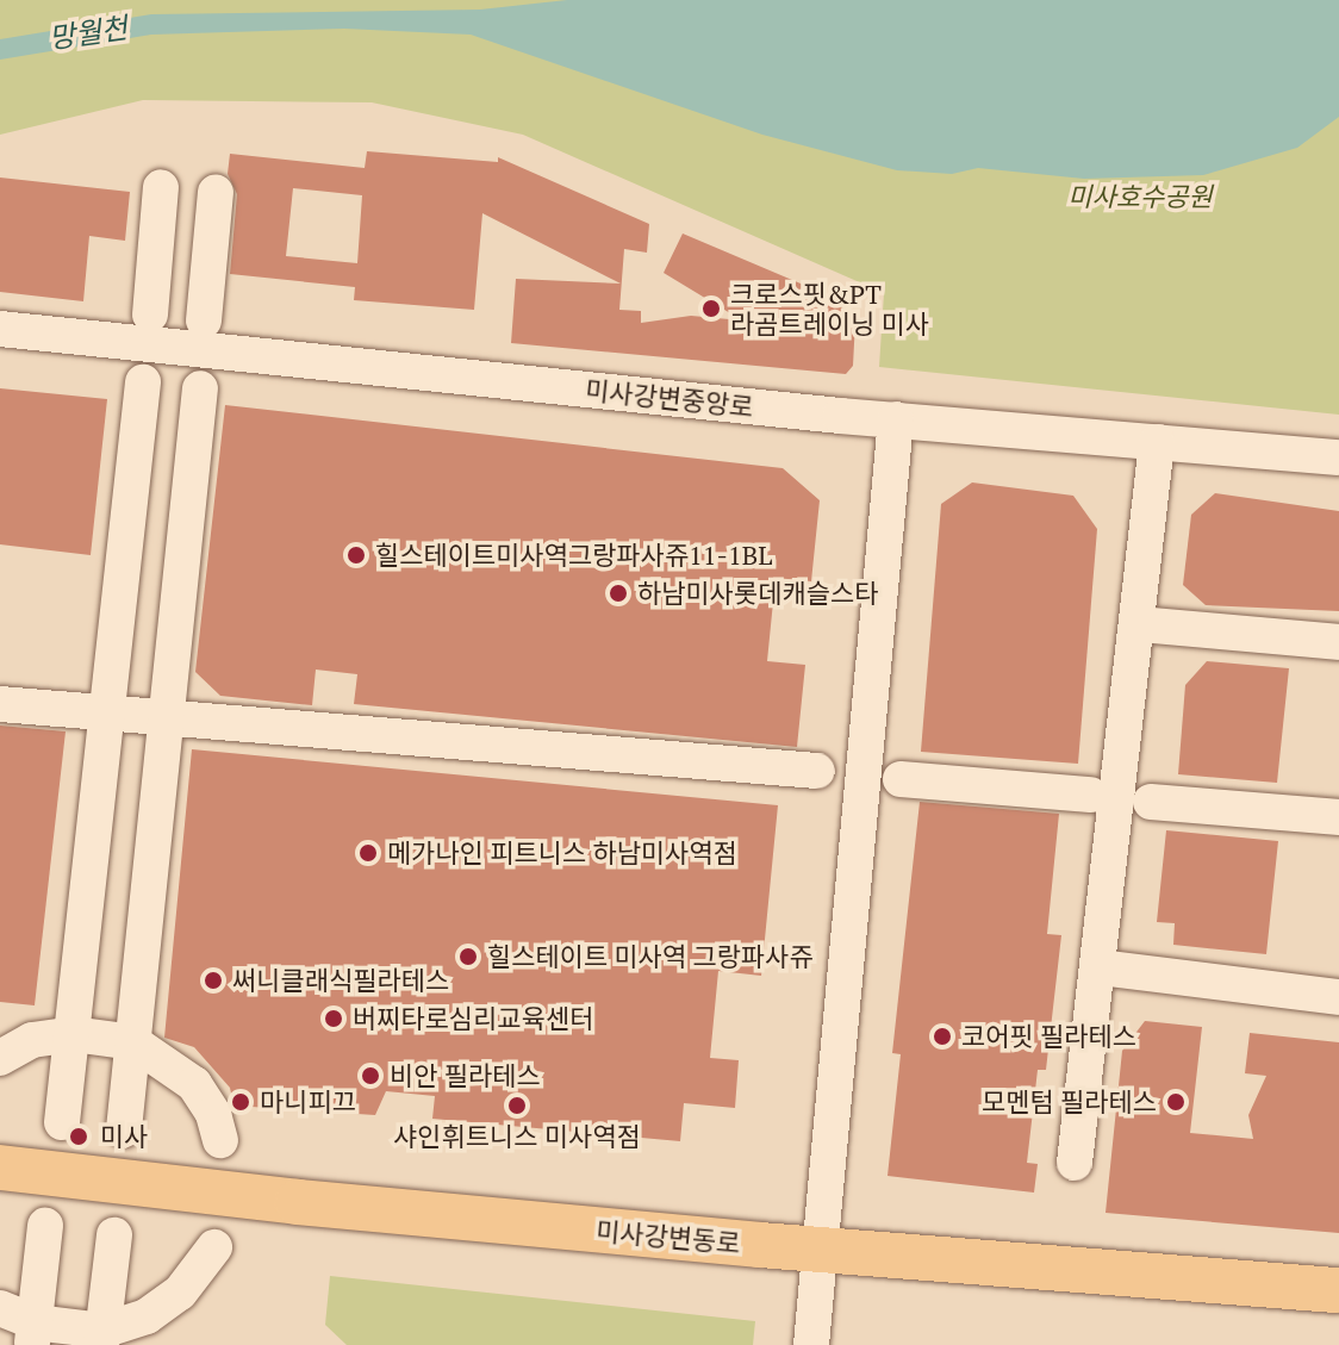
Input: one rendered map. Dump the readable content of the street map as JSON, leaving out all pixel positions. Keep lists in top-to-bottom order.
{
  "streets": {
    "main road": ["미사강변동로"],
    "street": ["미사강변중앙로"]
  },
  "water": ["망월천"],
  "parks": ["미사호수공원"],
  "places": [
    "크로스핏&PT 라곰트레이닝 미사",
    "힐스테이트미사역그랑파사쥬11-1BL",
    "하남미사롯데캐슬스타",
    "메가나인 피트니스 하남미사역점",
    "힐스테이트 미사역 그랑파사쥬",
    "써니클래식필라테스",
    "버찌타로심리교육센터",
    "코어핏 필라테스",
    "비안 필라테스",
    "마니피끄",
    "모멘텀 필라테스",
    "샤인휘트니스 미사역점",
    "미사"
  ]
}
